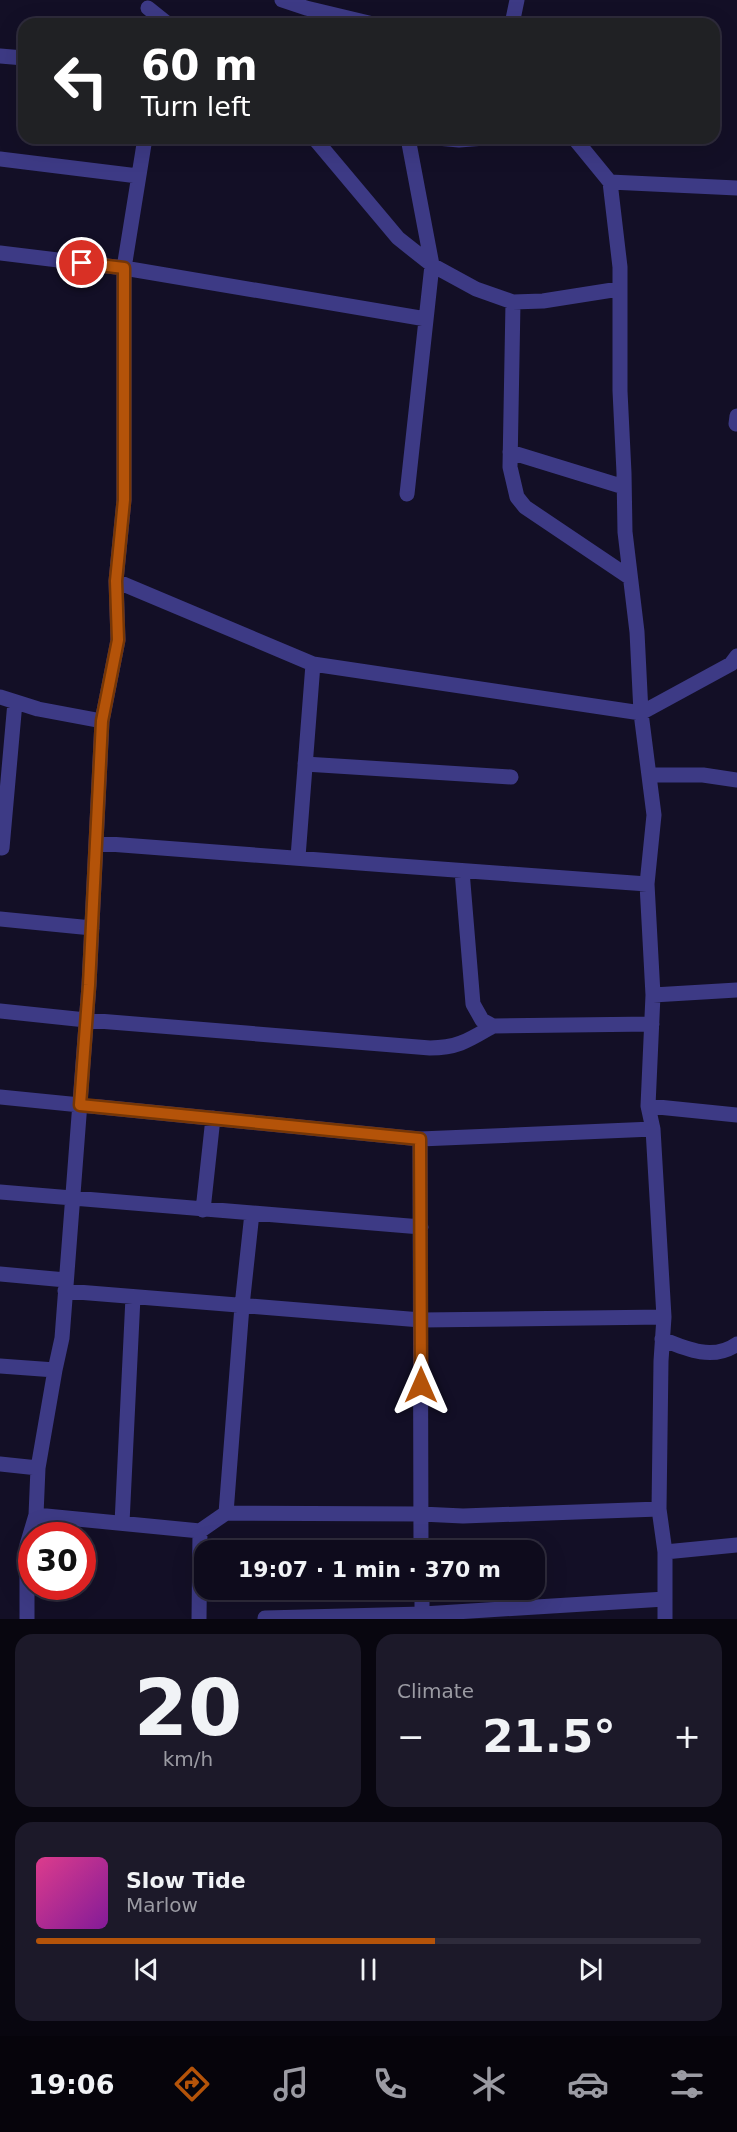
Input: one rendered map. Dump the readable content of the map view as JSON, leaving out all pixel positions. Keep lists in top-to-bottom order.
{
  "page": {
    "turn": ["60 m", "Turn left"],
    "limit": "30",
    "trip": "19:07 · 1 min · 370 m",
    "tile": [
      ["20", "km/h"],
      "Climate"
    ],
    "heat": ["−", "21.5°", "+"],
    "song": ["Slow Tide", "Marlow"],
    "tabs": "19:06"
  }
}
